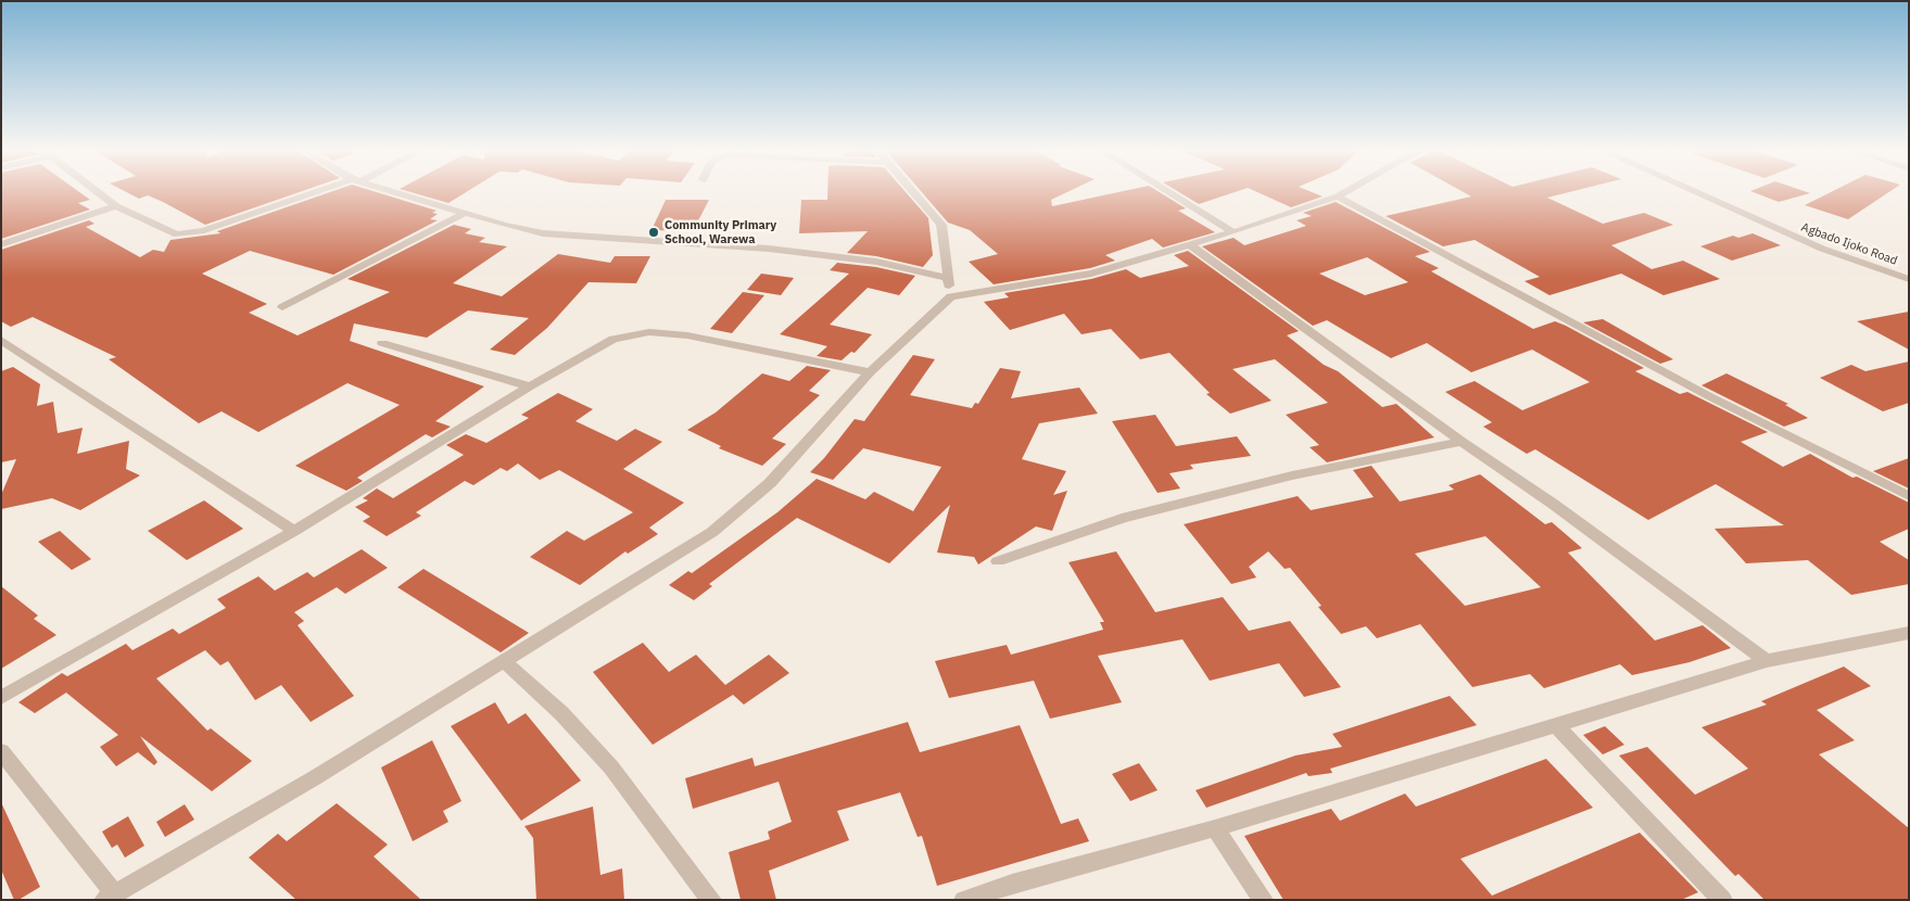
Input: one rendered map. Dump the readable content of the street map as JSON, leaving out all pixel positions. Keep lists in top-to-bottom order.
{
  "streets": {
    "street": ["Agbado Ijoko Road"]
  },
  "places": ["Community Primary School, Warewa"]
}
